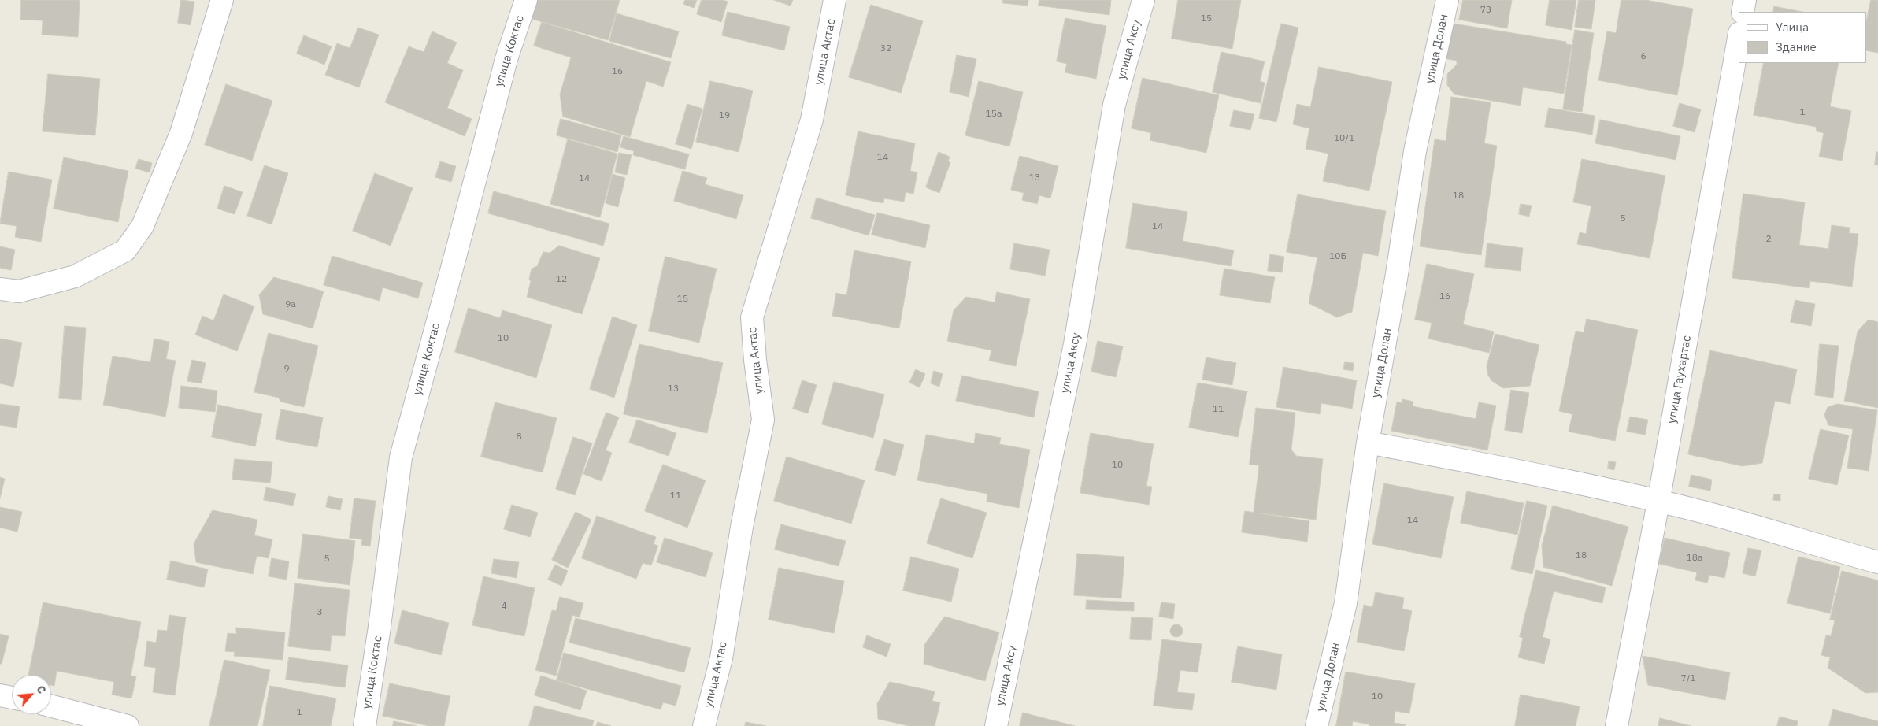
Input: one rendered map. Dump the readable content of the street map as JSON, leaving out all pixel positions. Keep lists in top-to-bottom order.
{
  "streets": {
    "street": [
      "улица Долан",
      "улица Аксу",
      "улица Коктас",
      "улица Актас",
      "улица Гаухартас"
    ]
  },
  "house_numbers": [
    "73",
    "15",
    "32",
    "6",
    "16",
    "1",
    "15а",
    "19",
    "10/1",
    "14",
    "13",
    "14",
    "18",
    "5",
    "14",
    "2",
    "10Б",
    "12",
    "16",
    "15",
    "9а",
    "10",
    "9",
    "13",
    "11",
    "8",
    "10",
    "11",
    "14",
    "18",
    "18а",
    "5",
    "4",
    "3",
    "7/1",
    "10",
    "1"
  ],
  "legend": ["Улица", "Здание"],
  "north": "top right"
}
